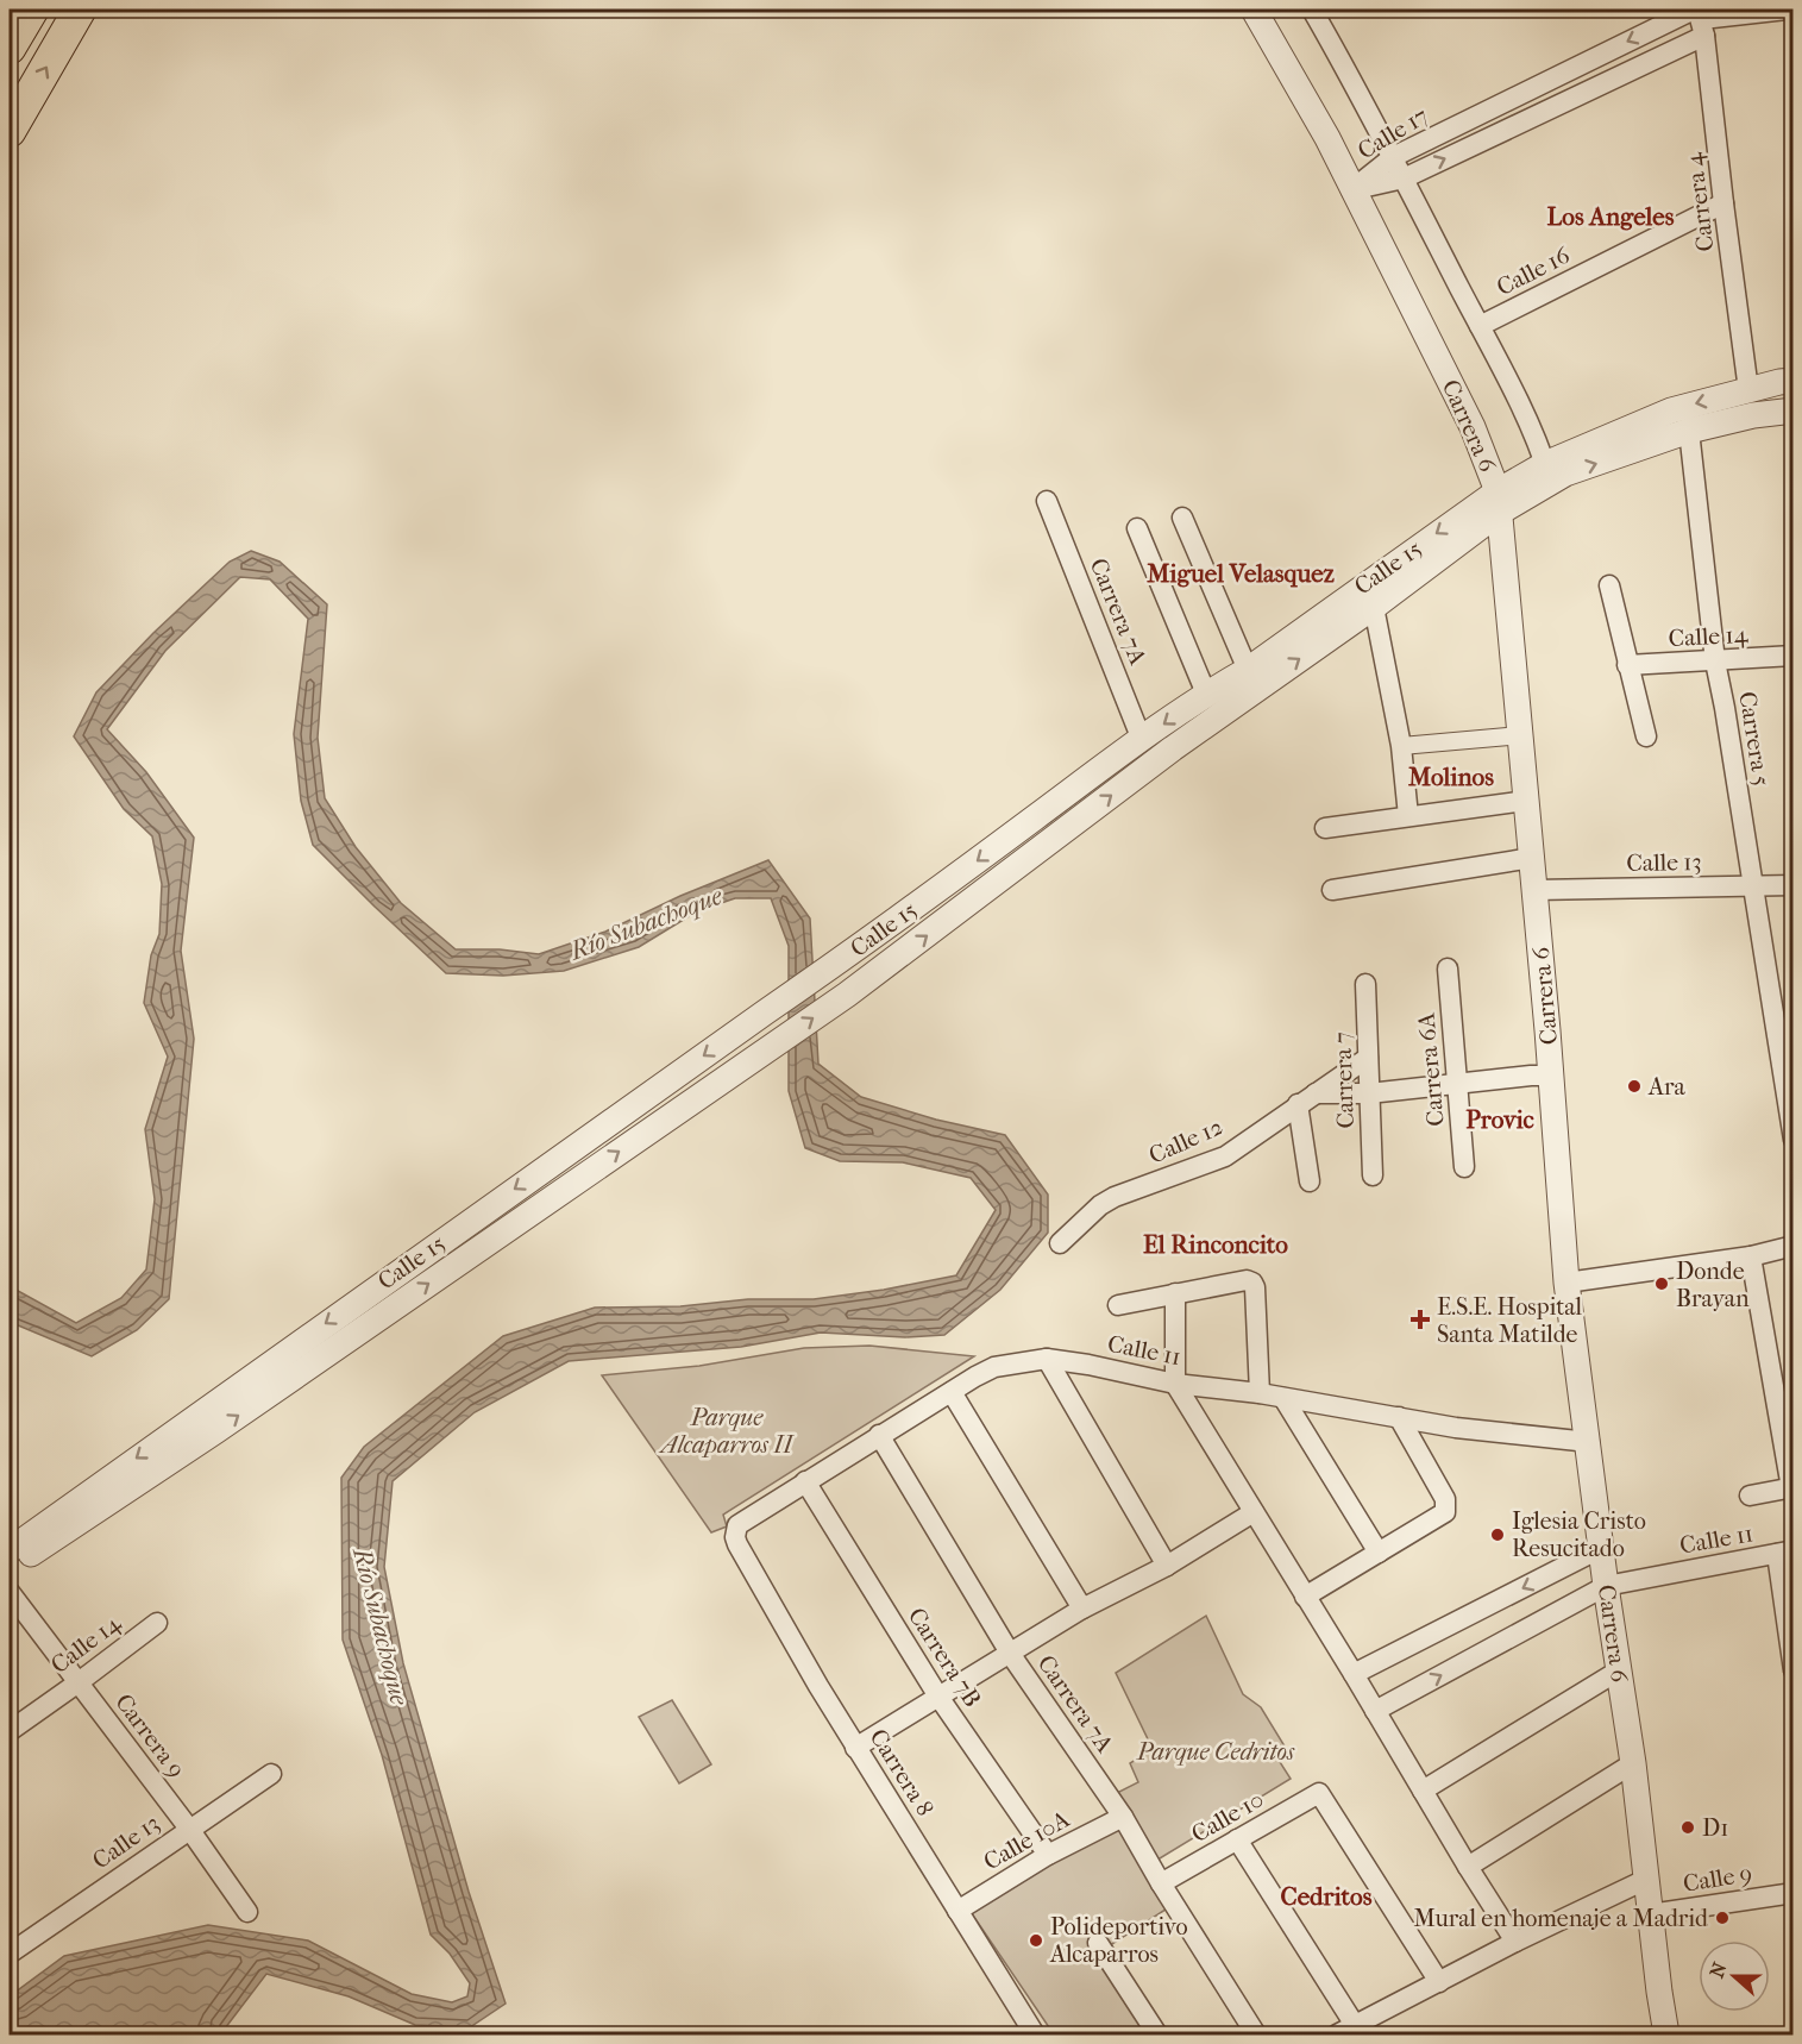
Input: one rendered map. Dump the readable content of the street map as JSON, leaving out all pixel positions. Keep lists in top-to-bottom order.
{
  "streets": {
    "street": [
      "Calle 17",
      "Carrera 4",
      "Calle 16",
      "Carrera 6",
      "Calle 15",
      "Carrera 7A",
      "Calle 14",
      "Carrera 5",
      "Calle 13",
      "Carrera 6A",
      "Carrera 7",
      "Calle 12",
      "Calle 11",
      "Carrera 7B",
      "Carrera 9",
      "Carrera 8",
      "Calle 10",
      "Calle 10A",
      "Calle 9"
    ]
  },
  "crossings": [
    ["Calle 17", "Carrera 4"],
    ["Calle 17", "Carrera 6"],
    ["Carrera 4", "Calle 16"],
    ["Carrera 4", "Calle 15"],
    ["Carrera 6", "Calle 15"],
    ["Carrera 6", "Calle 13"],
    ["Carrera 6", "Calle 11"],
    ["Carrera 6", "Calle 9"],
    ["Calle 15", "Carrera 7A"],
    ["Calle 15", "Carrera 5"],
    ["Carrera 7A", "Calle 11"],
    ["Carrera 7A", "Calle 10"],
    ["Carrera 7A", "Calle 10A"],
    ["Calle 14", "Carrera 5"],
    ["Calle 14", "Carrera 9"],
    ["Carrera 5", "Calle 13"],
    ["Calle 13", "Carrera 9"],
    ["Carrera 7", "Calle 12"],
    ["Calle 11", "Carrera 7B"],
    ["Calle 11", "Carrera 8"],
    ["Carrera 7B", "Calle 10A"],
    ["Carrera 8", "Calle 10A"]
  ],
  "districts": [
    "Los Angeles",
    "Miguel Velasquez",
    "Molinos",
    "Provic",
    "El Rinconcito",
    "Cedritos"
  ],
  "water": ["Río Subachoque"],
  "parks": ["Parque Alcaparros II", "Parque Cedritos"],
  "places": {
    "other": [
      "Ara",
      "Donde Brayan",
      "Iglesia Cristo Resucitado",
      "D1",
      "Mural en homenaje a Madrid",
      "Polideportivo Alcaparros"
    ],
    "health": ["E.S.E. Hospital Santa Matilde"]
  },
  "north": "left"
}
